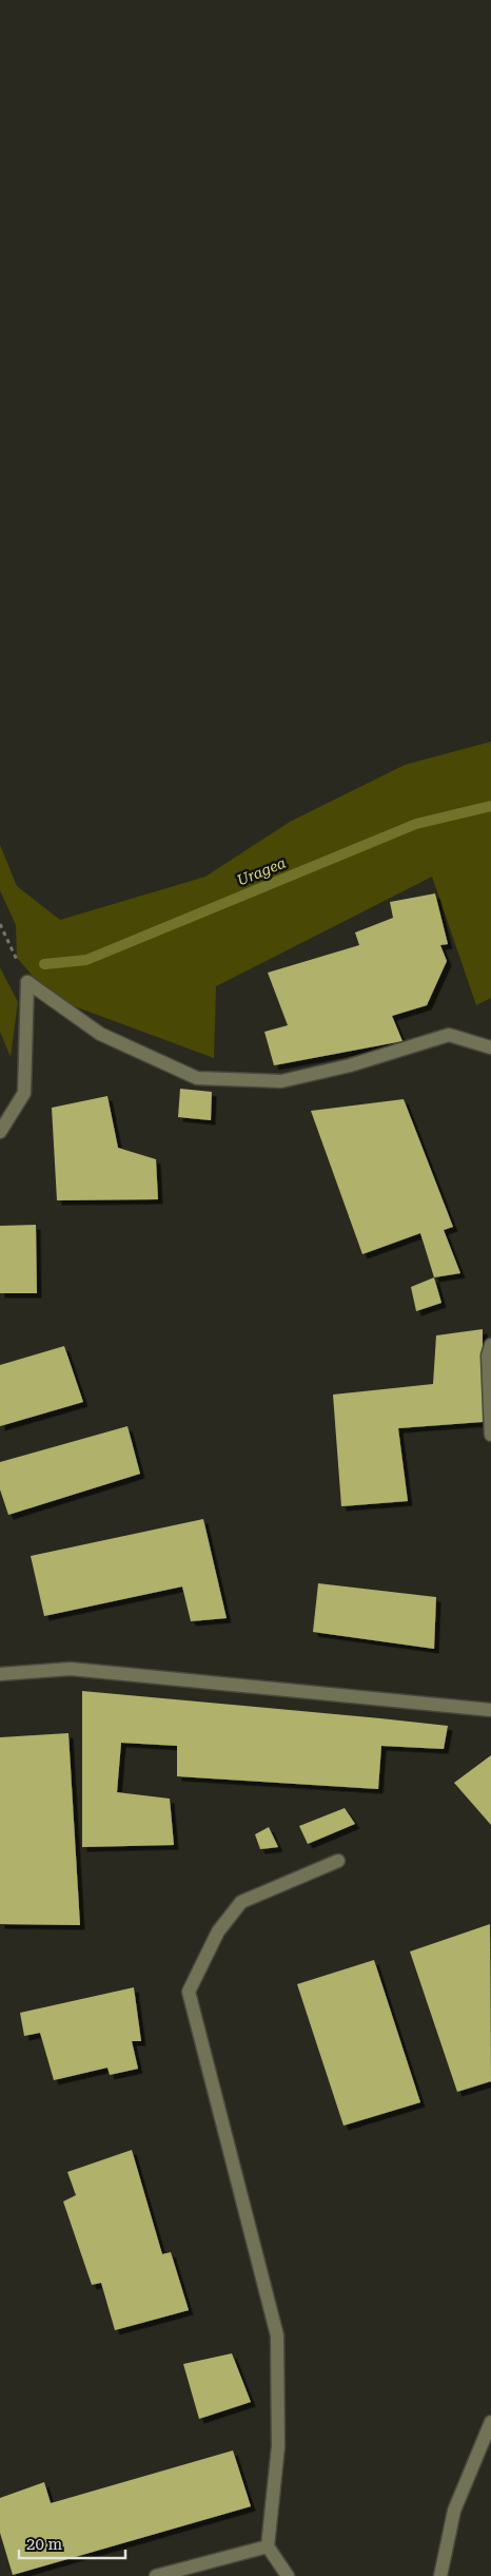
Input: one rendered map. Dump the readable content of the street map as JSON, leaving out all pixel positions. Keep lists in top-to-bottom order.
{
  "water": ["Uragea"],
  "scale_bar": "20 m"
}
